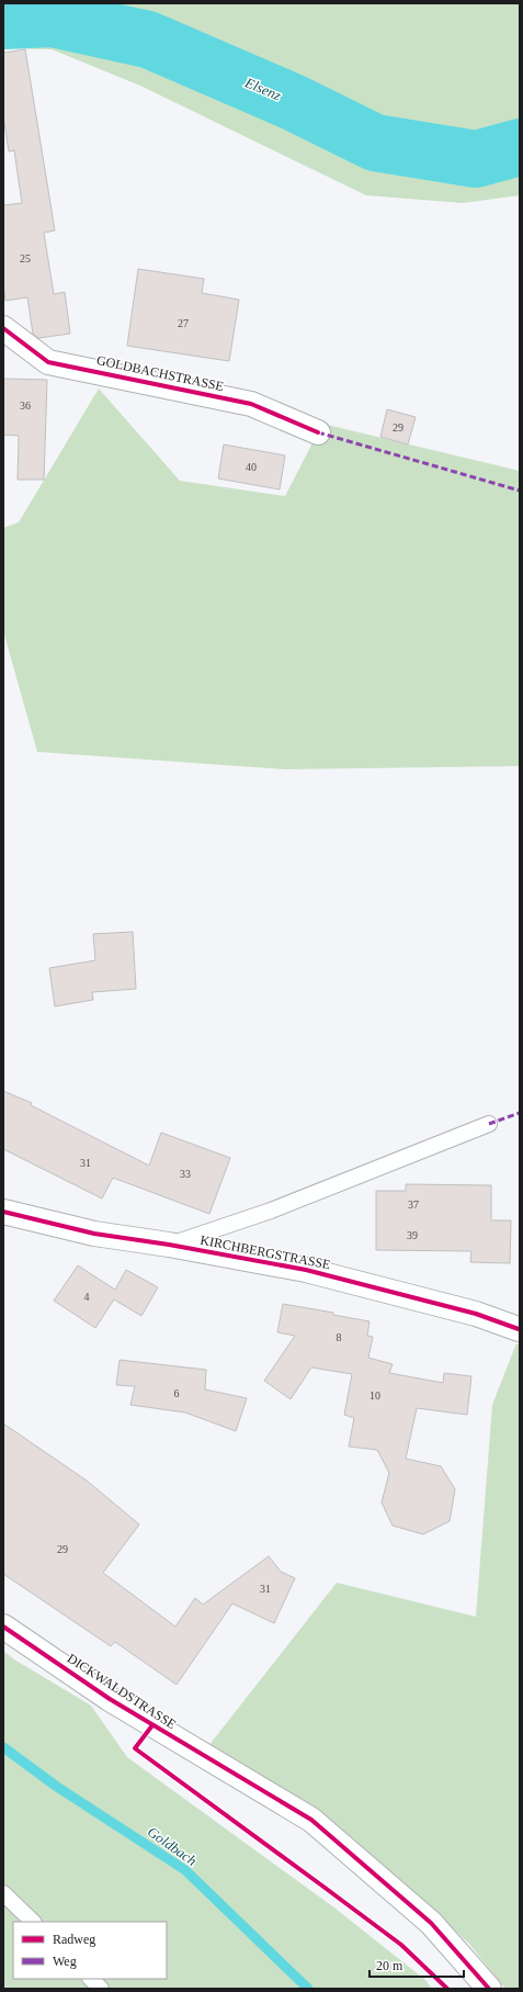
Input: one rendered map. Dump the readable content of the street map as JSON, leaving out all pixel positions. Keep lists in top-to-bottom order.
{
  "streets": {
    "street": ["GOLDBACHSTRASSE", "KIRCHBERGSTRASSE", "DICKWALDSTRASSE"]
  },
  "water": ["Elsenz", "Goldbach"],
  "house_numbers": [
    "25",
    "27",
    "36",
    "29",
    "40",
    "31",
    "33",
    "37",
    "39",
    "4",
    "8",
    "6",
    "10",
    "29",
    "31"
  ],
  "legend": ["Radweg", "Weg"],
  "scale_bar": "20 m"
}
